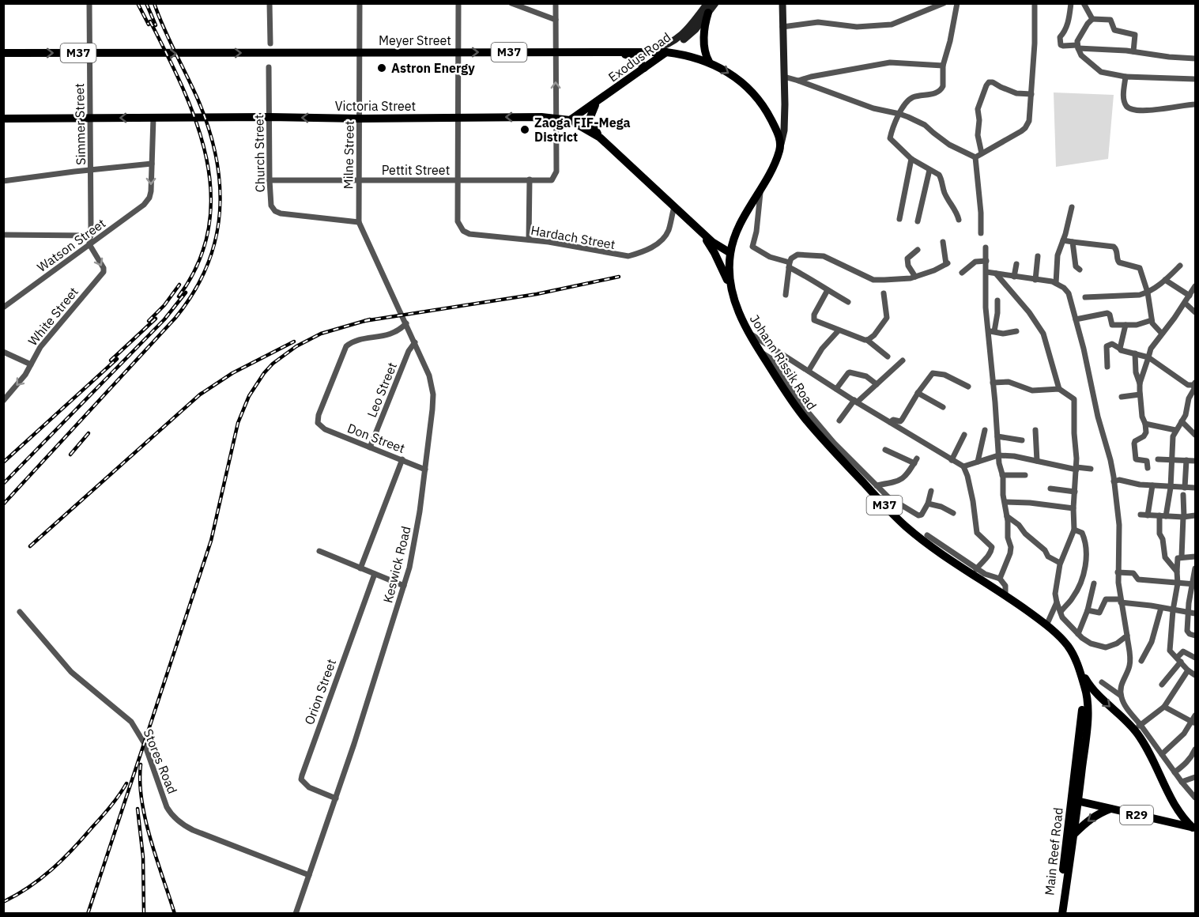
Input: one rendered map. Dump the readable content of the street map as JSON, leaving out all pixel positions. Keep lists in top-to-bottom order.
{
  "streets": {
    "main road": [
      "Meyer Street",
      "M37",
      "Exodus Road",
      "Victoria Street",
      "Johann Rissik Road",
      "R29",
      "Main Reef Road"
    ],
    "street": [
      "Simmer Street",
      "Church Street",
      "Milne Street",
      "Pettit Street",
      "Hardach Street",
      "Watson Street",
      "White Street",
      "Leo Street",
      "Don Street",
      "Keswick Road",
      "Orion Street",
      "Stores Road"
    ]
  },
  "crossings": [
    ["Meyer Street", "Exodus Road"],
    ["Meyer Street", "Simmer Street"],
    ["Meyer Street", "Milne Street"],
    ["Meyer Street", "Johann Rissik Road"],
    ["Exodus Road", "Victoria Street"],
    ["Victoria Street", "Simmer Street"],
    ["Victoria Street", "Church Street"],
    ["Victoria Street", "Milne Street"],
    ["Victoria Street", "Pettit Street"],
    ["Victoria Street", "Hardach Street"],
    ["Victoria Street", "Johann Rissik Road"],
    ["Simmer Street", "Watson Street"],
    ["Simmer Street", "White Street"],
    ["Church Street", "Milne Street"],
    ["Church Street", "Pettit Street"],
    ["Church Street", "Keswick Road"],
    ["Milne Street", "Pettit Street"],
    ["Milne Street", "Keswick Road"],
    ["Pettit Street", "Hardach Street"],
    ["Watson Street", "White Street"],
    ["Johann Rissik Road", "Main Reef Road"],
    ["Leo Street", "Don Street"],
    ["Leo Street", "Keswick Road"],
    ["Don Street", "Keswick Road"],
    ["Keswick Road", "Orion Street"],
    ["Keswick Road", "Stores Road"]
  ],
  "one_way": ["Meyer Street", "Watson Street", "White Street"],
  "places": ["Astron Energy", "Zaoga FIF-Mega District"]
}
